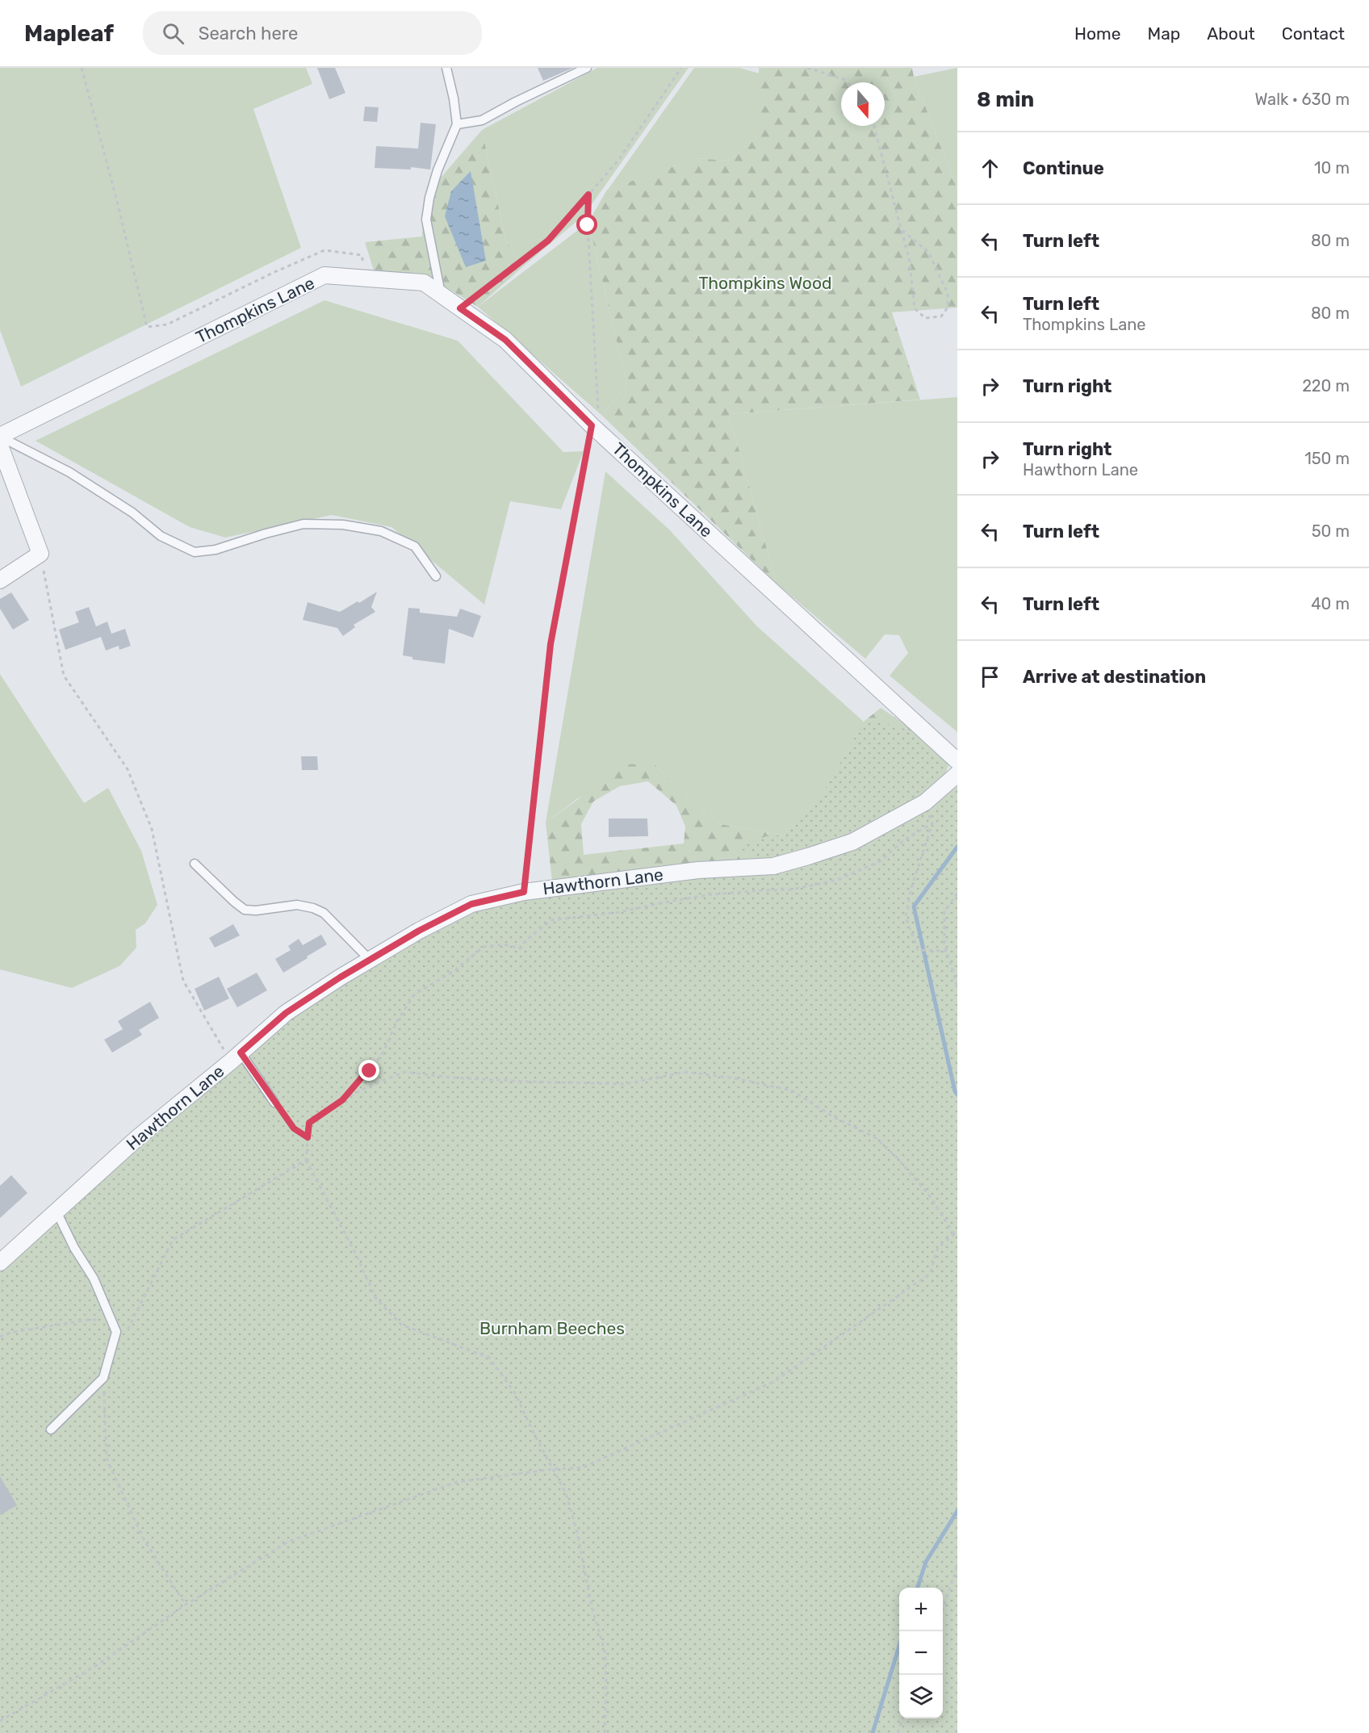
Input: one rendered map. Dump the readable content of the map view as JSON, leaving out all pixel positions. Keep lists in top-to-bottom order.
{
  "streets": {
    "street": ["Thompkins Lane", "Hawthorn Lane"]
  },
  "parks": ["Thompkins Wood", "Burnham Beeches"],
  "north": "bottom",
  "page": {
    "header": "Mapleaf",
    "search": "Search here",
    "nav": [
      "Home",
      "Map",
      "About",
      "Contact"
    ],
    "heading": ["8 min", "Walk · 630 m"],
    "list": [
      ["Continue", "10 m"],
      ["Turn left", "80 m"],
      ["Turn left", "Thompkins Lane", "80 m"],
      ["Turn right", "220 m"],
      ["Turn right", "Hawthorn Lane", "150 m"],
      ["Turn left", "50 m"],
      ["Turn left", "40 m"],
      "Arrive at destination"
    ],
    "map_buttons": ["+", "−"]
  }
}
